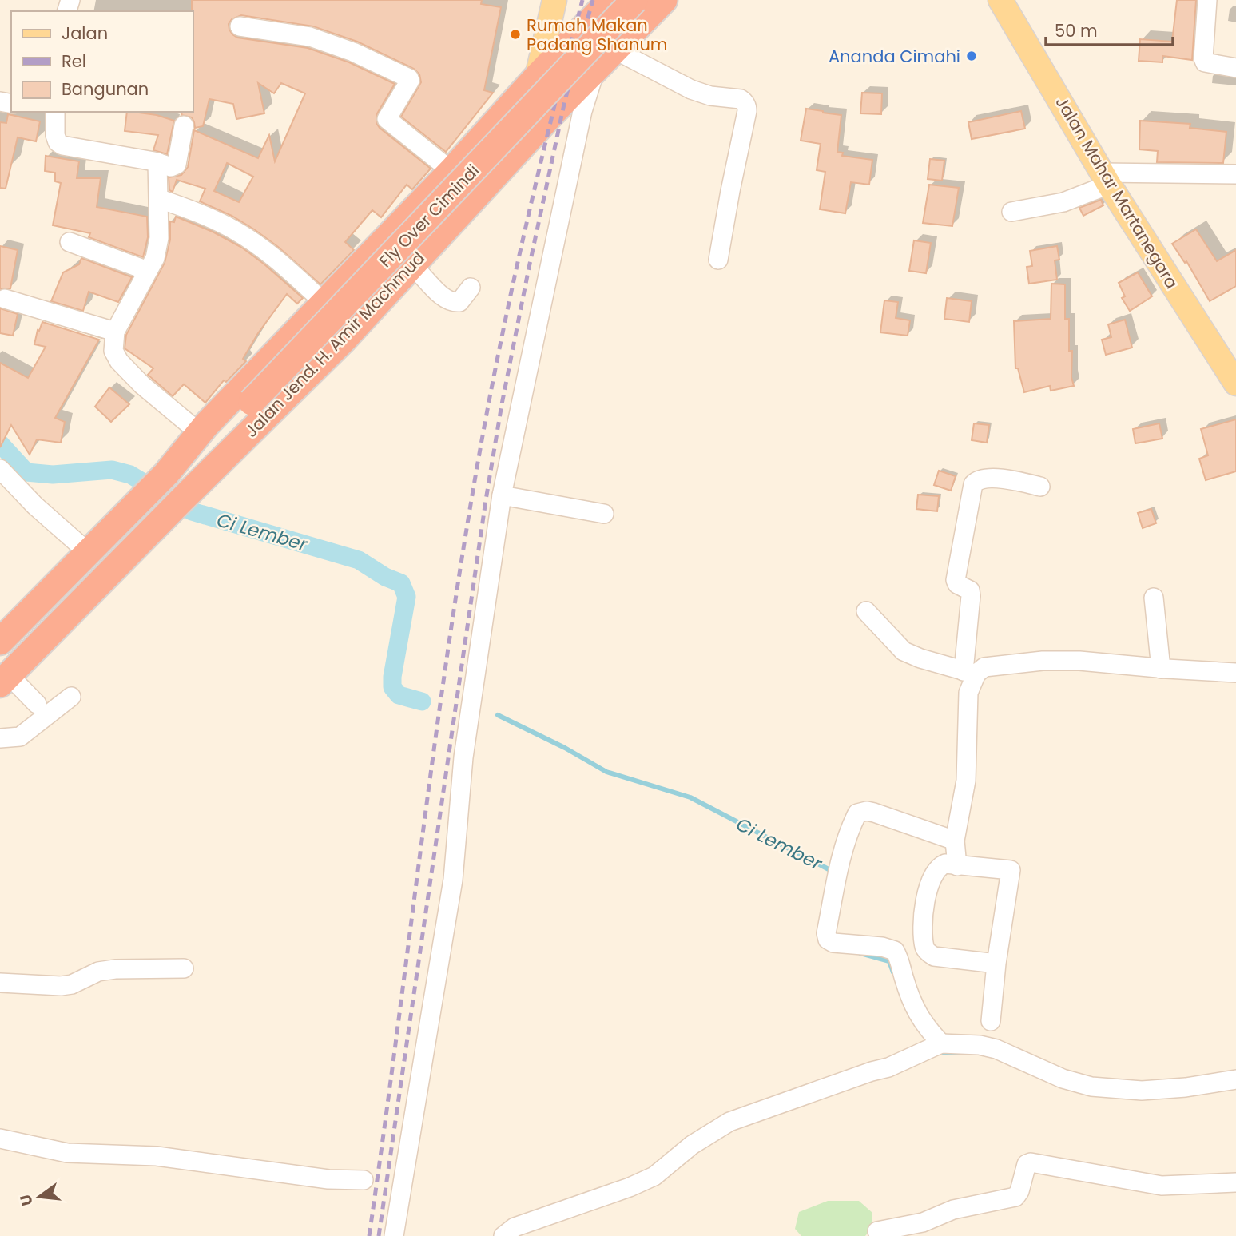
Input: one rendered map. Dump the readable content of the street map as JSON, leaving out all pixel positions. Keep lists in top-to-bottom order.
{
  "streets": {
    "highway": ["Fly Over Cimindi", "Jalan Jend. H. Amir Machmud"],
    "main road": ["Jalan Mahar Martanegara"]
  },
  "crossings": [
    ["Fly Over Cimindi", "Jalan Jend. H. Amir Machmud"]
  ],
  "water": ["Ci Lember"],
  "places": ["Rumah Makan Padang Shanum", "Ananda Cimahi"],
  "legend": ["Jalan", "Rel", "Bangunan"],
  "scale_bar": "50 m",
  "north": "left"
}
